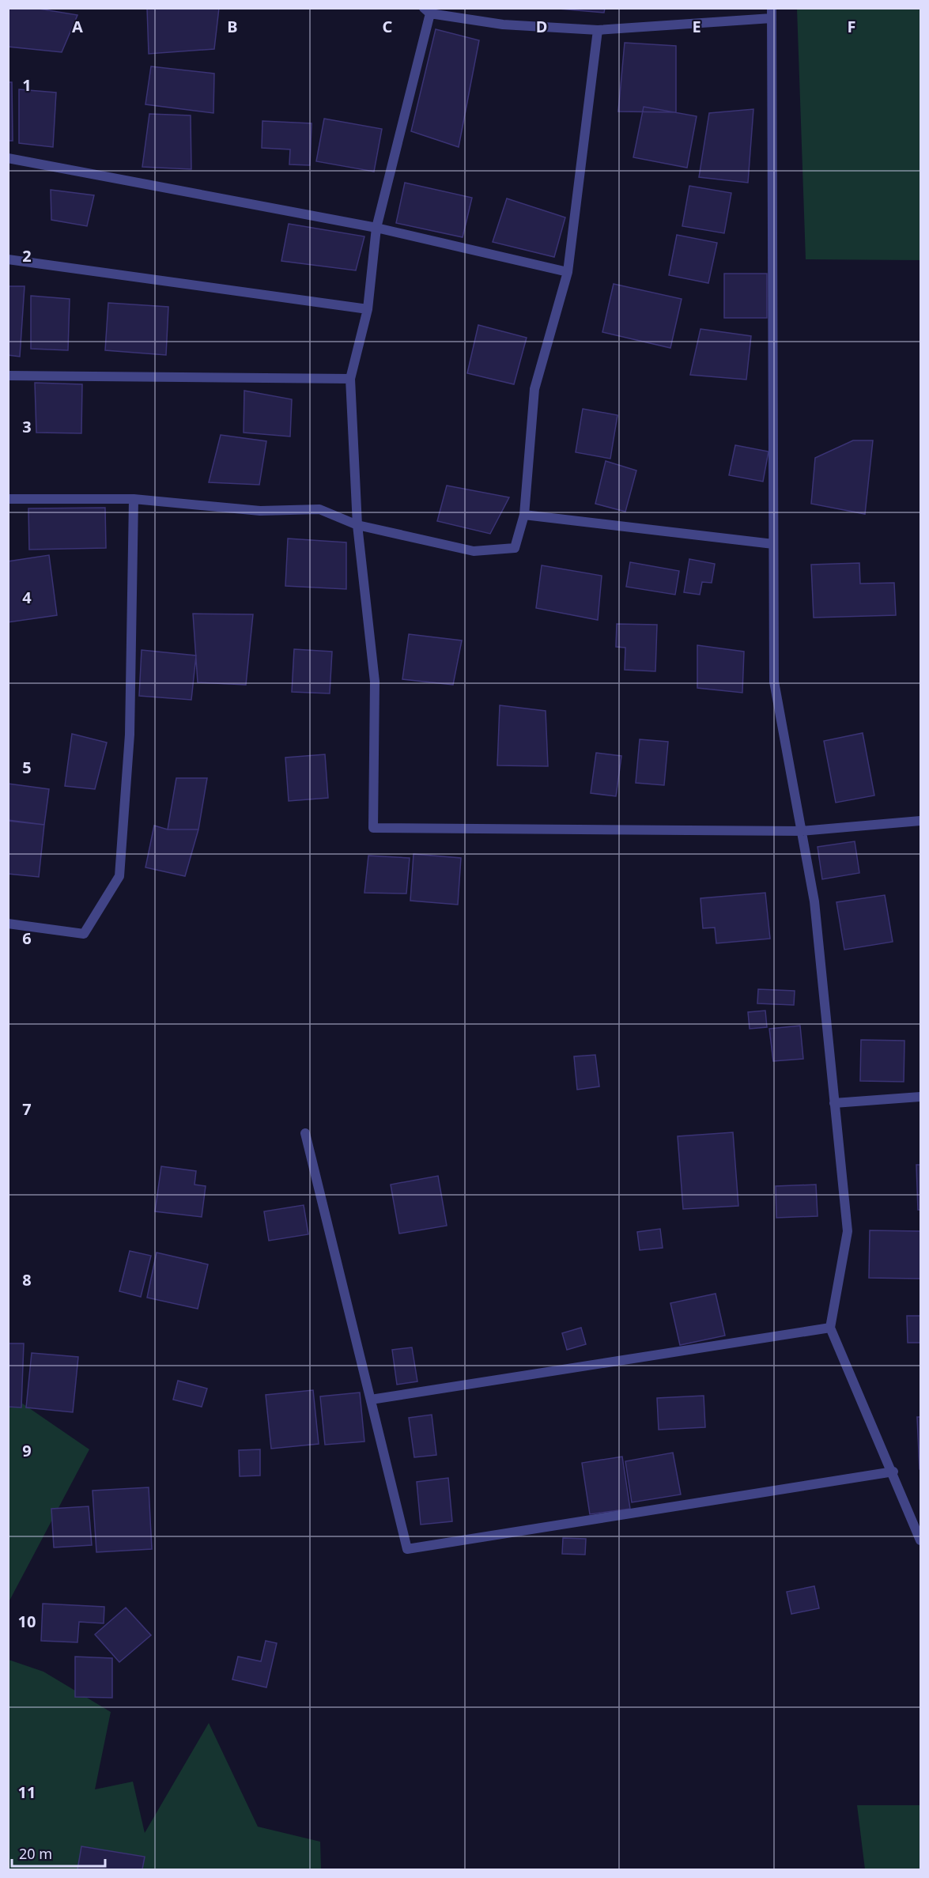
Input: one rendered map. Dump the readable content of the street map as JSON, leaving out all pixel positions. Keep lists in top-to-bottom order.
{
  "scale_bar": "20 m",
  "grid": {
    "columns": [
      "A",
      "B",
      "C",
      "D",
      "E",
      "F"
    ],
    "rows": [
      "1",
      "2",
      "3",
      "4",
      "5",
      "6",
      "7",
      "8",
      "9",
      "10",
      "11"
    ]
  }
}
